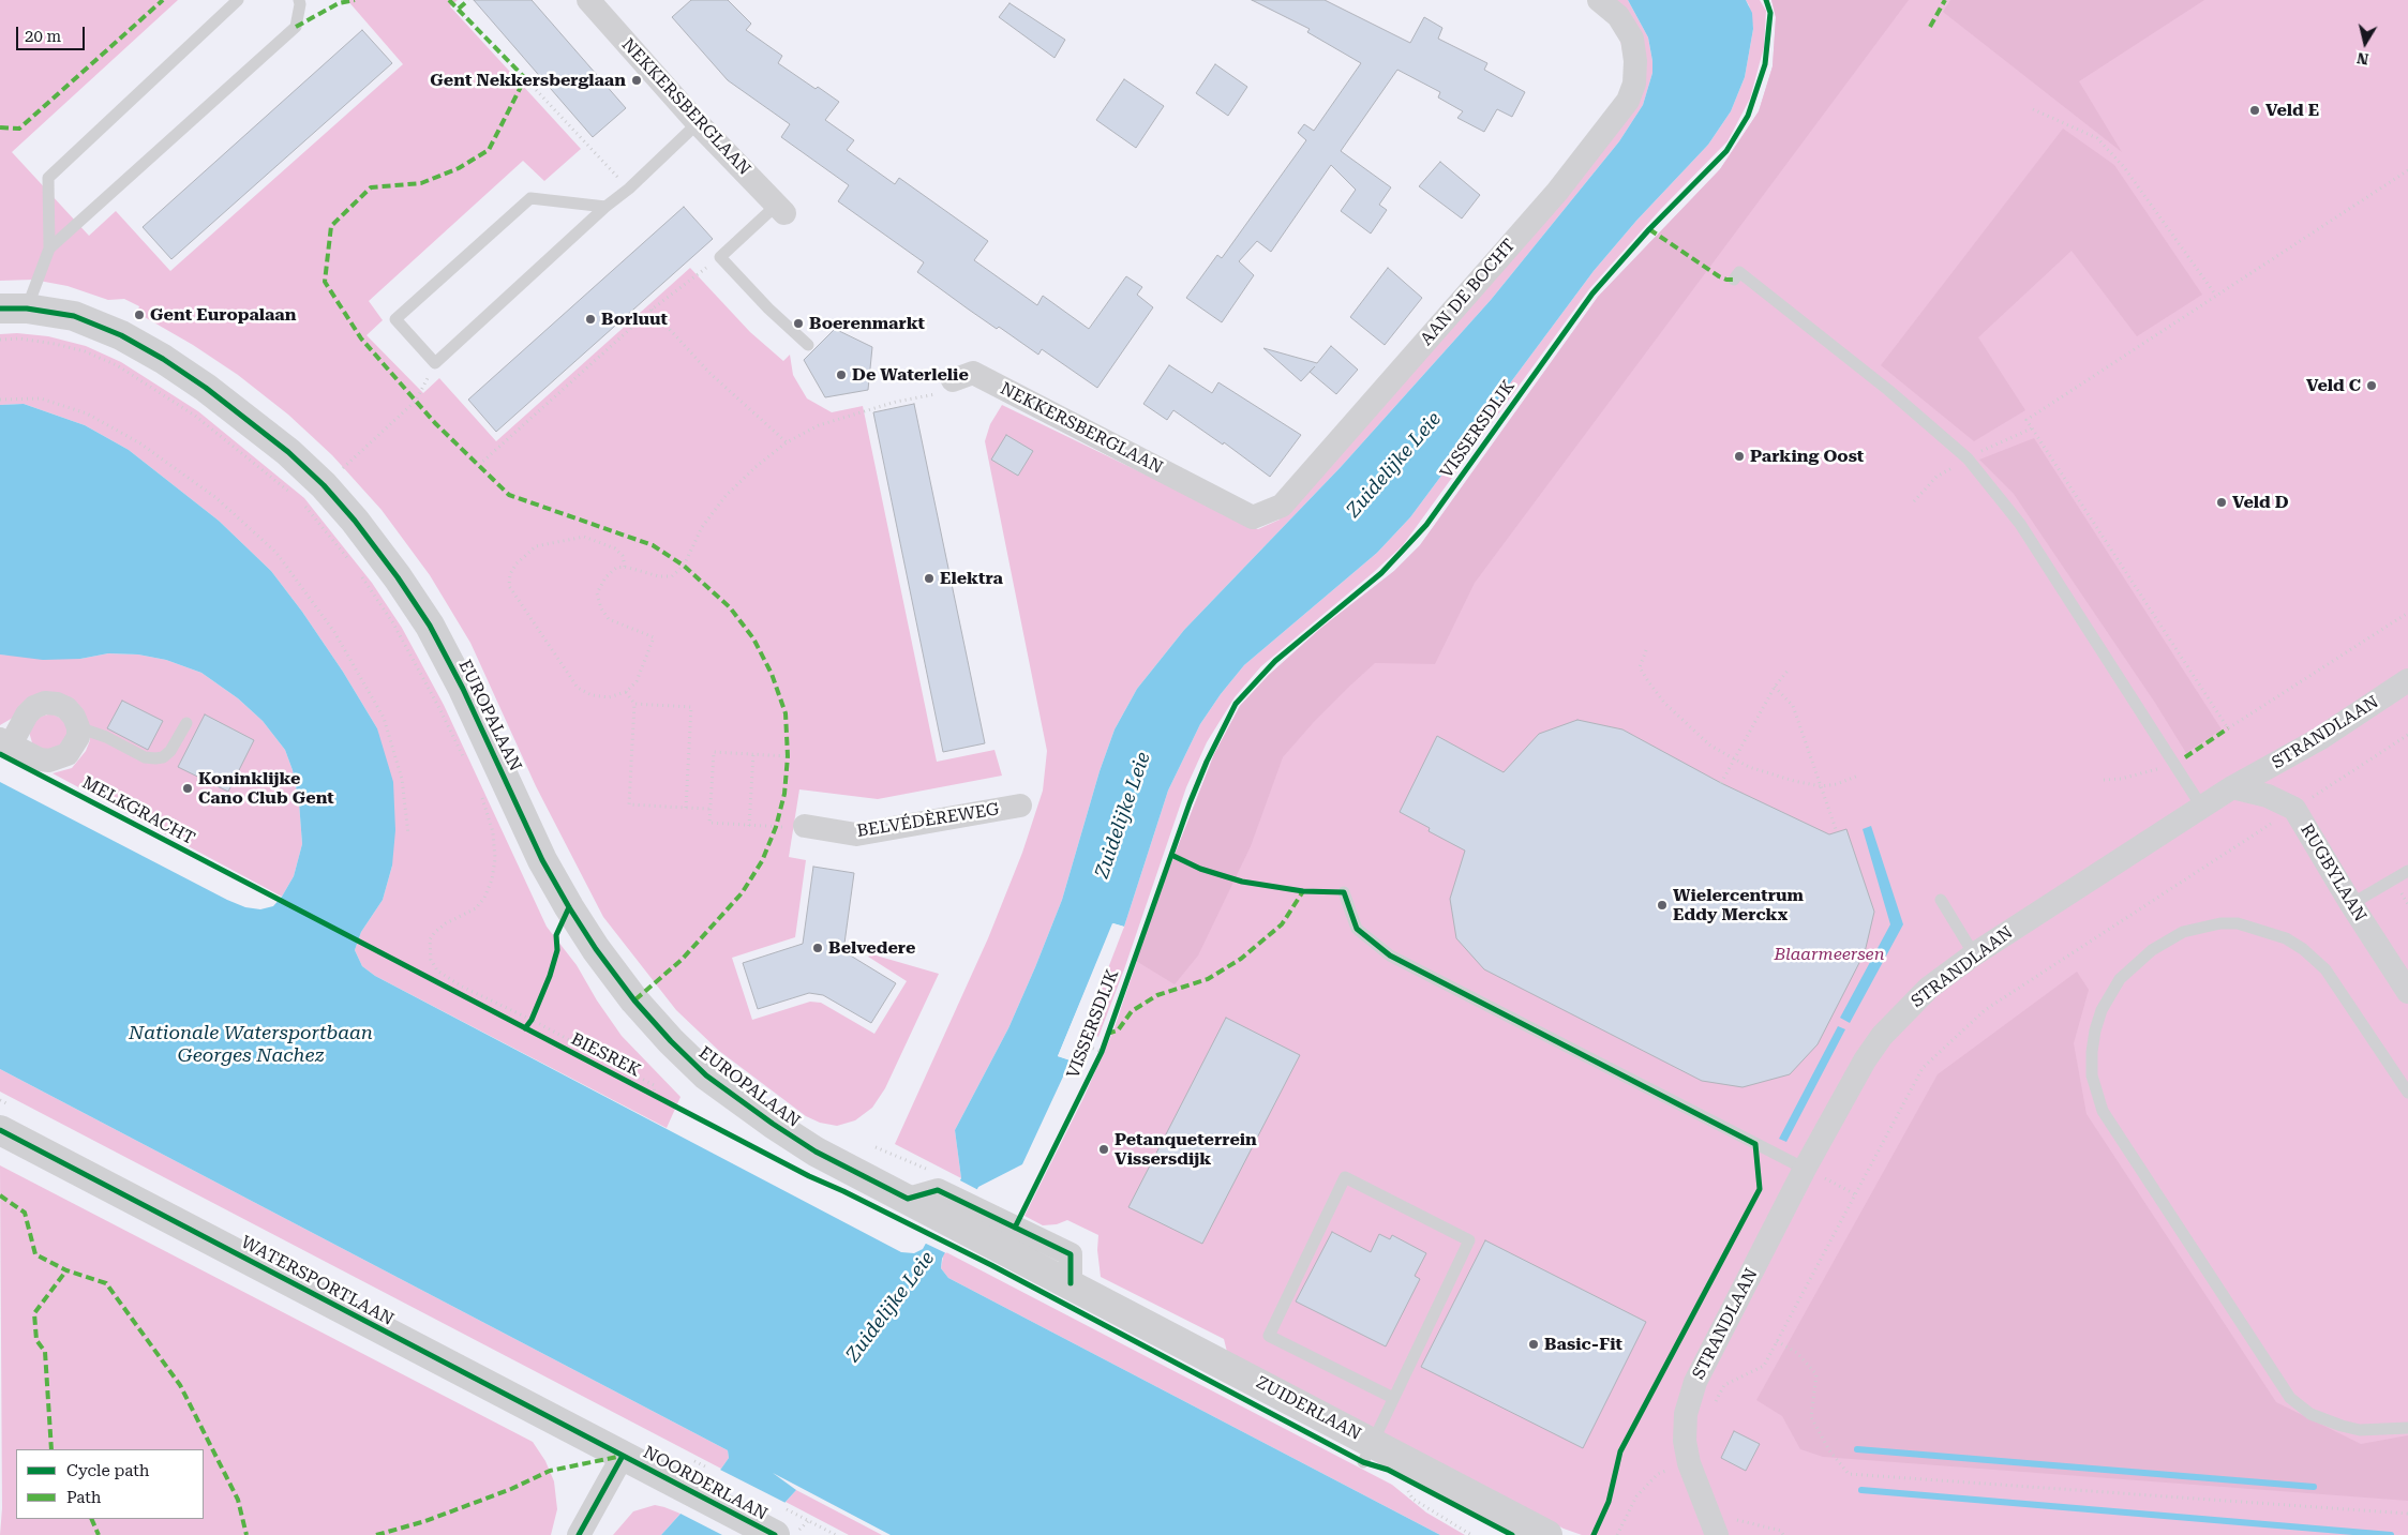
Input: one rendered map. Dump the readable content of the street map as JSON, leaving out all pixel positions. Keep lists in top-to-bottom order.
{
  "streets": {
    "street": [
      "NEKKERSBERGLAAN",
      "AAN DE BOCHT",
      "EUROPALAAN",
      "STRANDLAAN",
      "BELVÉDÈREWEG",
      "RUGBYLAAN",
      "WATERSPORTLAAN",
      "ZUIDERLAAN",
      "NOORDERLAAN"
    ],
    "path": ["BIESREK"],
    "cycle path": ["VISSERSDIJK", "MELKGRACHT"]
  },
  "crossings": [
    ["NEKKERSBERGLAAN", "AAN DE BOCHT"],
    ["EUROPALAAN", "ZUIDERLAAN"],
    ["STRANDLAAN", "RUGBYLAAN"],
    ["WATERSPORTLAAN", "NOORDERLAAN"]
  ],
  "water": ["Zuidelijke Leie", "Nationale Watersportbaan Georges Nachez"],
  "parks": ["Blaarmeersen"],
  "places": [
    "Gent Nekkersberglaan",
    "Veld E",
    "Gent Europalaan",
    "Borluut",
    "Boerenmarkt",
    "De Waterlelie",
    "Veld C",
    "Parking Oost",
    "Veld D",
    "Elektra",
    "Koninklijke Cano Club Gent",
    "Wielercentrum Eddy Merckx",
    "Belvedere",
    "Petanqueterrein Vissersdijk",
    "Basic-Fit"
  ],
  "legend": ["Cycle path", "Path"],
  "scale_bar": "20 m",
  "north": "bottom"
}
